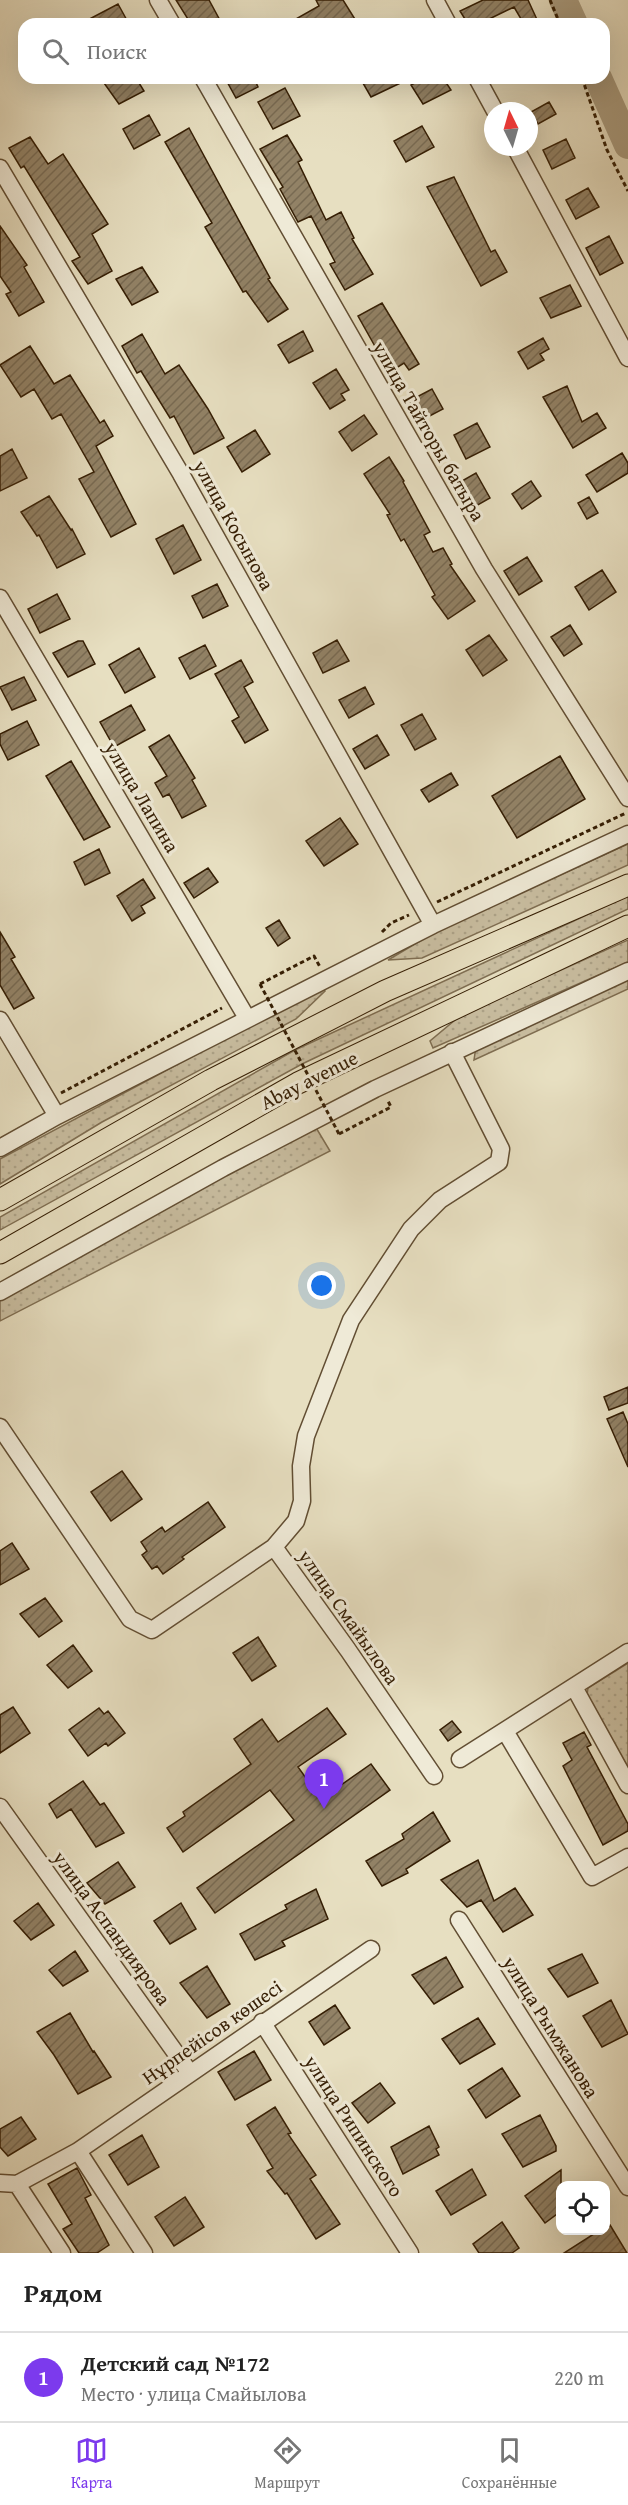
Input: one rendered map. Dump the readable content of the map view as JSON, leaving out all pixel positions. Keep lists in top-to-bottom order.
{
  "streets": {
    "main road": ["Abay avenue"],
    "street": [
      "улица Тайторы батыра",
      "улица Косынова",
      "улица Лапина",
      "улица Смайылова",
      "улица Аспандиярова",
      "улица Рымжанова",
      "Нұрпейісов көшесі",
      "улица Рипинского"
    ]
  },
  "crossings": [
    ["улица Аспандиярова", "Нұрпейісов көшесі"],
    ["Нұрпейісов көшесі", "улица Рипинского"]
  ],
  "north": "top",
  "page": {
    "search": "Поиск",
    "pins": "1",
    "heading": "Рядом",
    "list": [
      {
        "mark": "1",
        "name": "Детский сад №172",
        "note": "Место · улица Смайылова",
        "value": "220 m"
      }
    ],
    "nav": ["Карта", "Маршрут", "Сохранённые"]
  }
}
